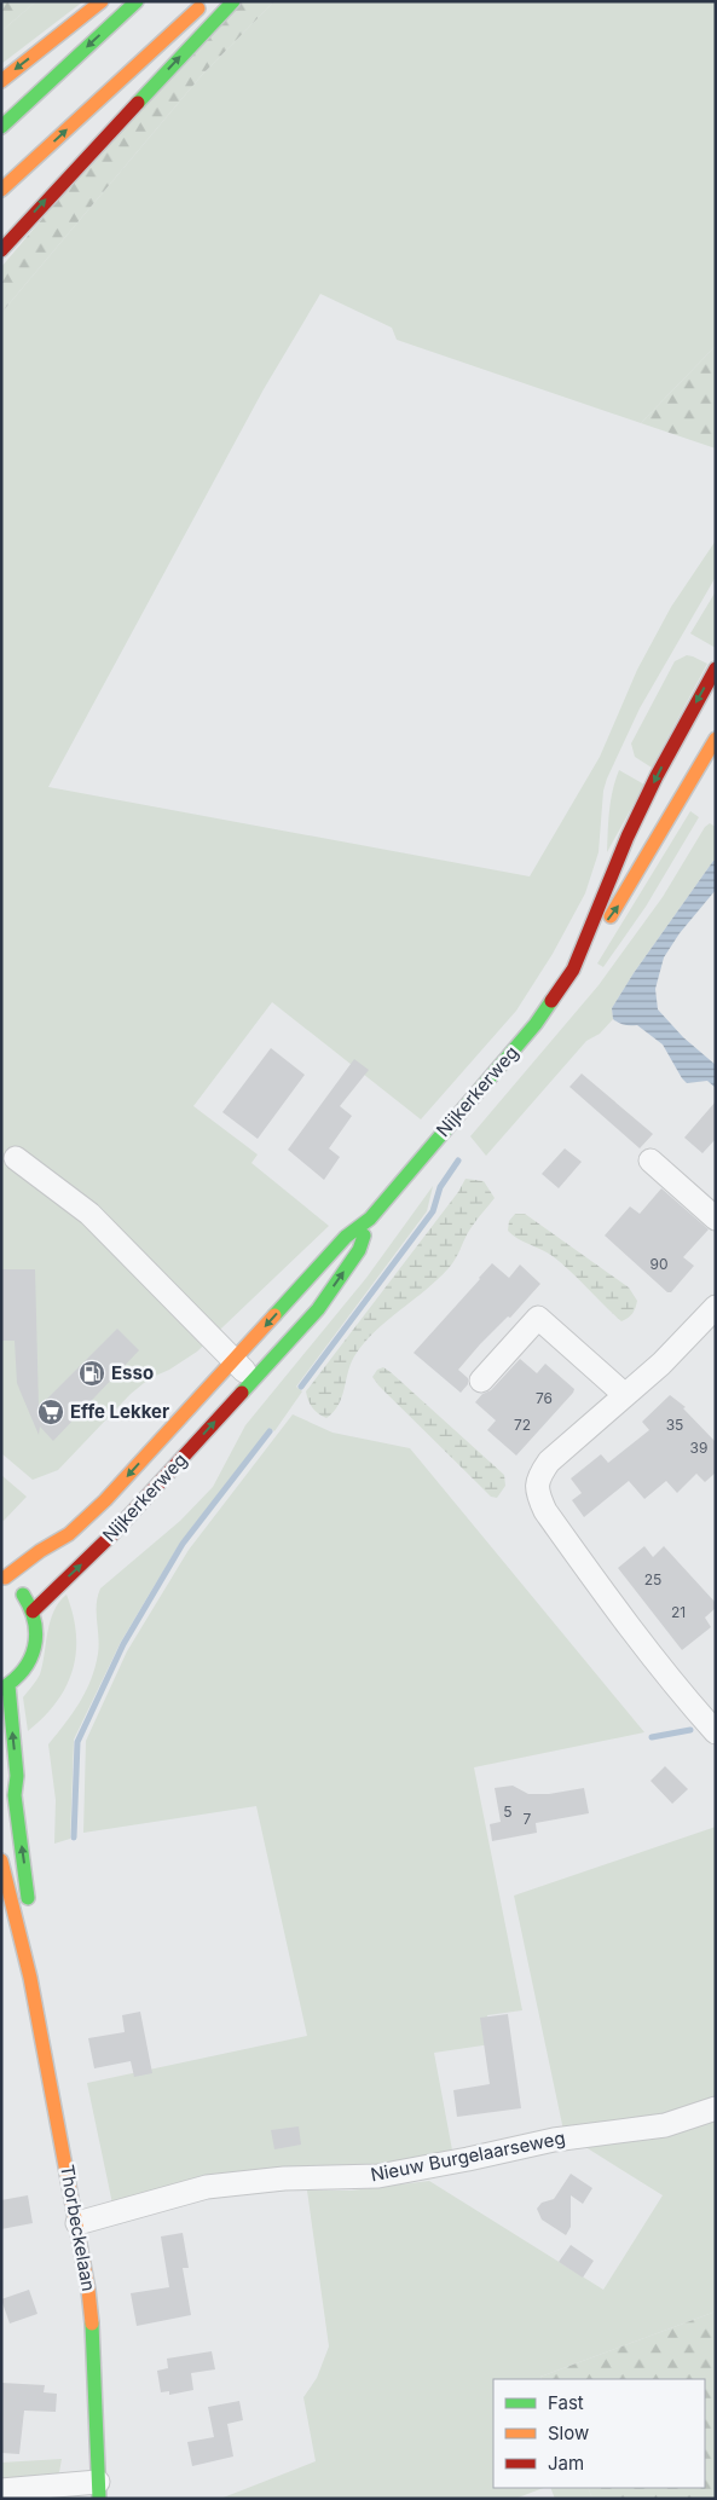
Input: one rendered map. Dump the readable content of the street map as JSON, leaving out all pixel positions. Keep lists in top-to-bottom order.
{
  "streets": {
    "main road": ["Nijkerkerweg", "Thorbeckelaan"],
    "street": ["Nieuw Burgelaarseweg"]
  },
  "crossings": [
    ["Nieuw Burgelaarseweg", "Thorbeckelaan"]
  ],
  "places": {
    "fuel station": ["Esso"],
    "supermarket": ["Effe Lekker"]
  },
  "house_numbers": [
    "90",
    "76",
    "72",
    "35",
    "39",
    "25",
    "21",
    "5",
    "7"
  ],
  "legend": ["Fast", "Slow", "Jam"]
}
